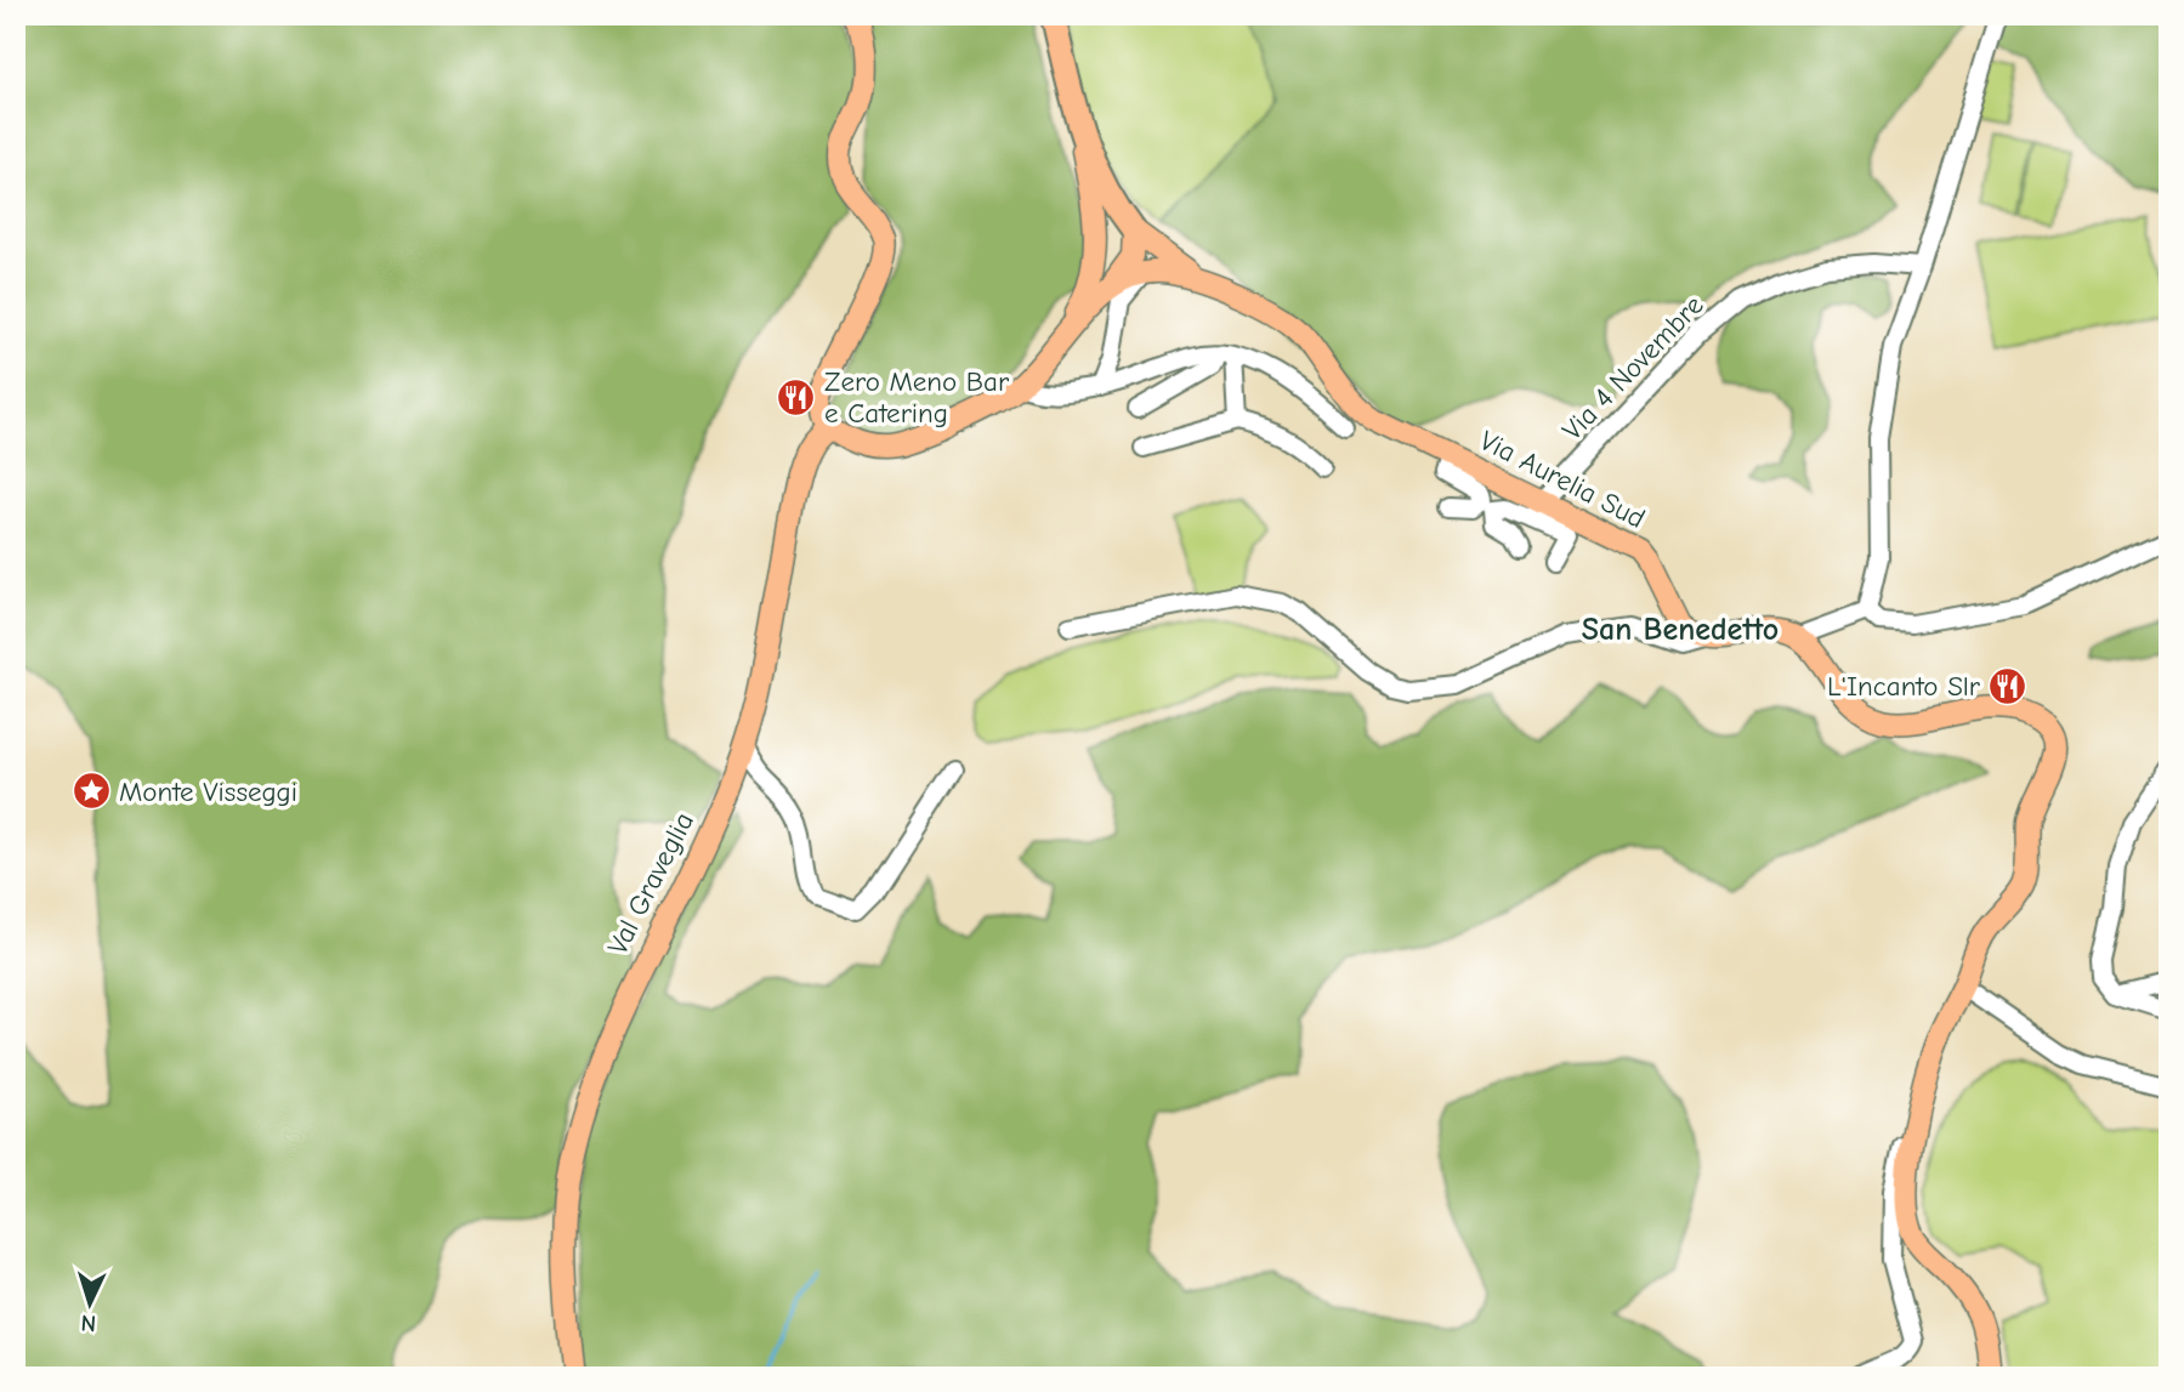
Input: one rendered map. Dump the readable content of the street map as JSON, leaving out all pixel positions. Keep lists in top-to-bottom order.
{
  "streets": {
    "main road": ["Via Aurelia Sud", "Val Graveglia"],
    "street": ["Via 4 Novembre"]
  },
  "crossings": [
    ["Via 4 Novembre", "Via Aurelia Sud"],
    ["Via Aurelia Sud", "Val Graveglia"]
  ],
  "districts": ["San Benedetto"],
  "places": {
    "restaurant": ["Zero Meno Bar e Catering", "L'Incanto Slr"],
    "place": ["Monte Visseggi"]
  },
  "north": "bottom"
}
